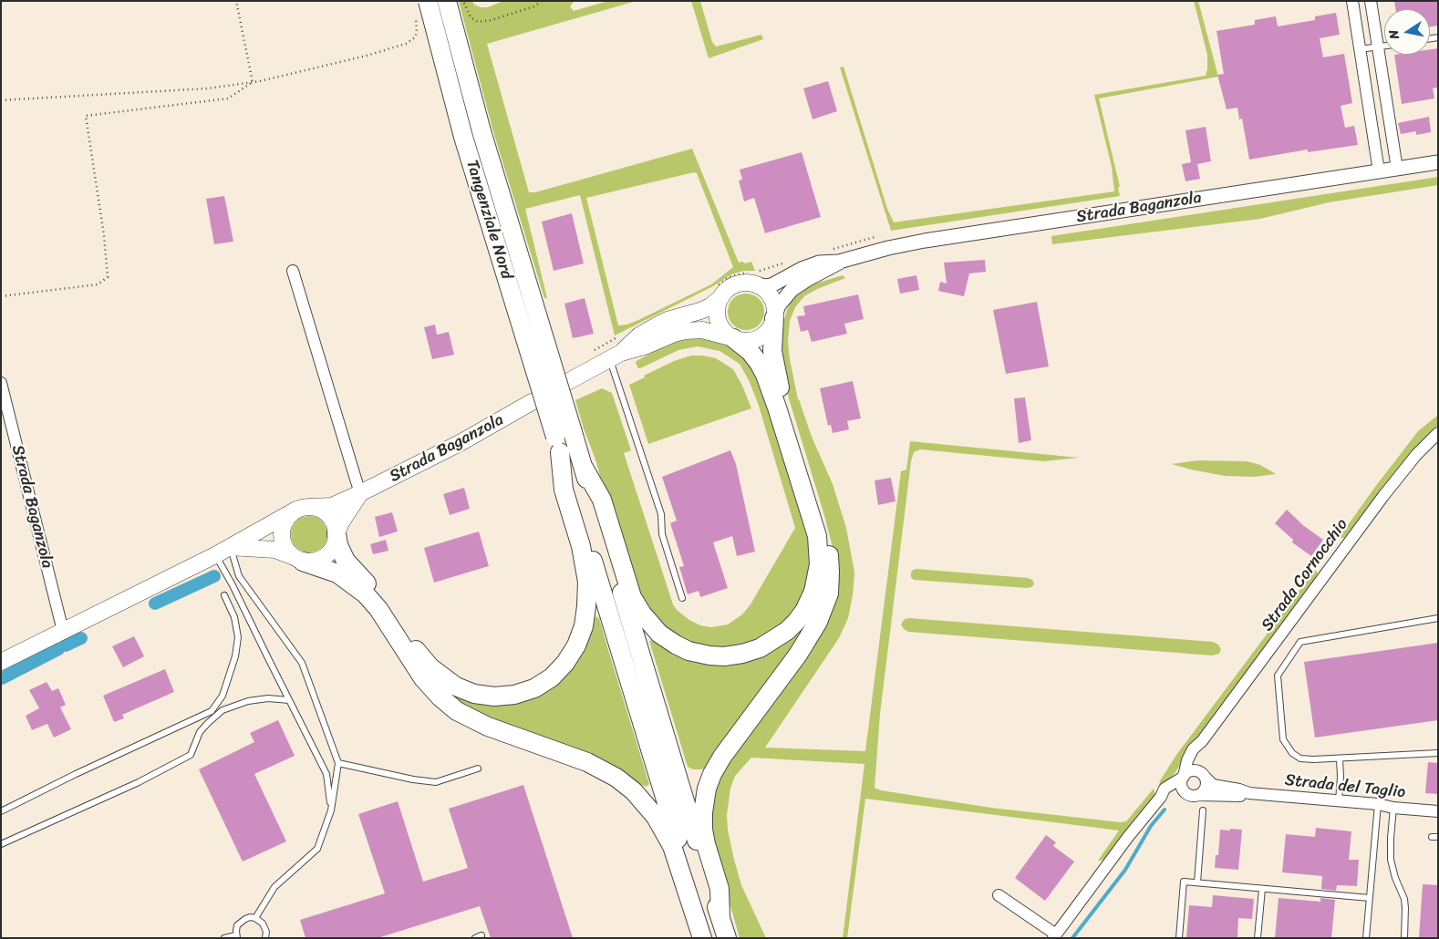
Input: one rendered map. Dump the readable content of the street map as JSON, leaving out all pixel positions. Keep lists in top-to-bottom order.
{
  "streets": {
    "highway": ["Tangenziale Nord"],
    "main road": ["Strada Baganzola"],
    "street": ["Strada Cornocchio", "Strada del Taglio"]
  },
  "crossings": [
    ["Strada Cornocchio", "Strada del Taglio"]
  ],
  "north": "left"
}
